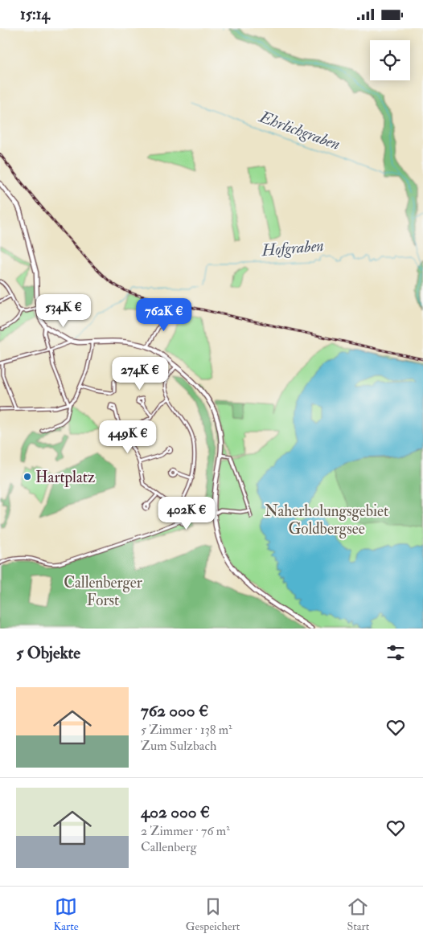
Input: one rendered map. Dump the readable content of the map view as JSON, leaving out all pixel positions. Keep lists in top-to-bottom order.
{
  "water": ["Ehrlichgraben", "Hofgraben"],
  "parks": ["Naherholungsgebiet Goldbergsee", "Callenberger Forst"],
  "places": ["Hartplatz"],
  "page": {
    "status": "15:14",
    "price": [
      "534K €",
      "762K €",
      "274K €",
      "449K €",
      "402K €"
    ],
    "heading": "5 Objekte",
    "list": [
      {
        "name": "762 000 €",
        "note": "5 Zimmer · 138 m² · Zum Sulzbach"
      },
      {
        "name": "402 000 €",
        "note": "2 Zimmer · 76 m² · Callenberg"
      }
    ],
    "tabs": ["Karte", "Gespeichert", "Start"]
  }
}
